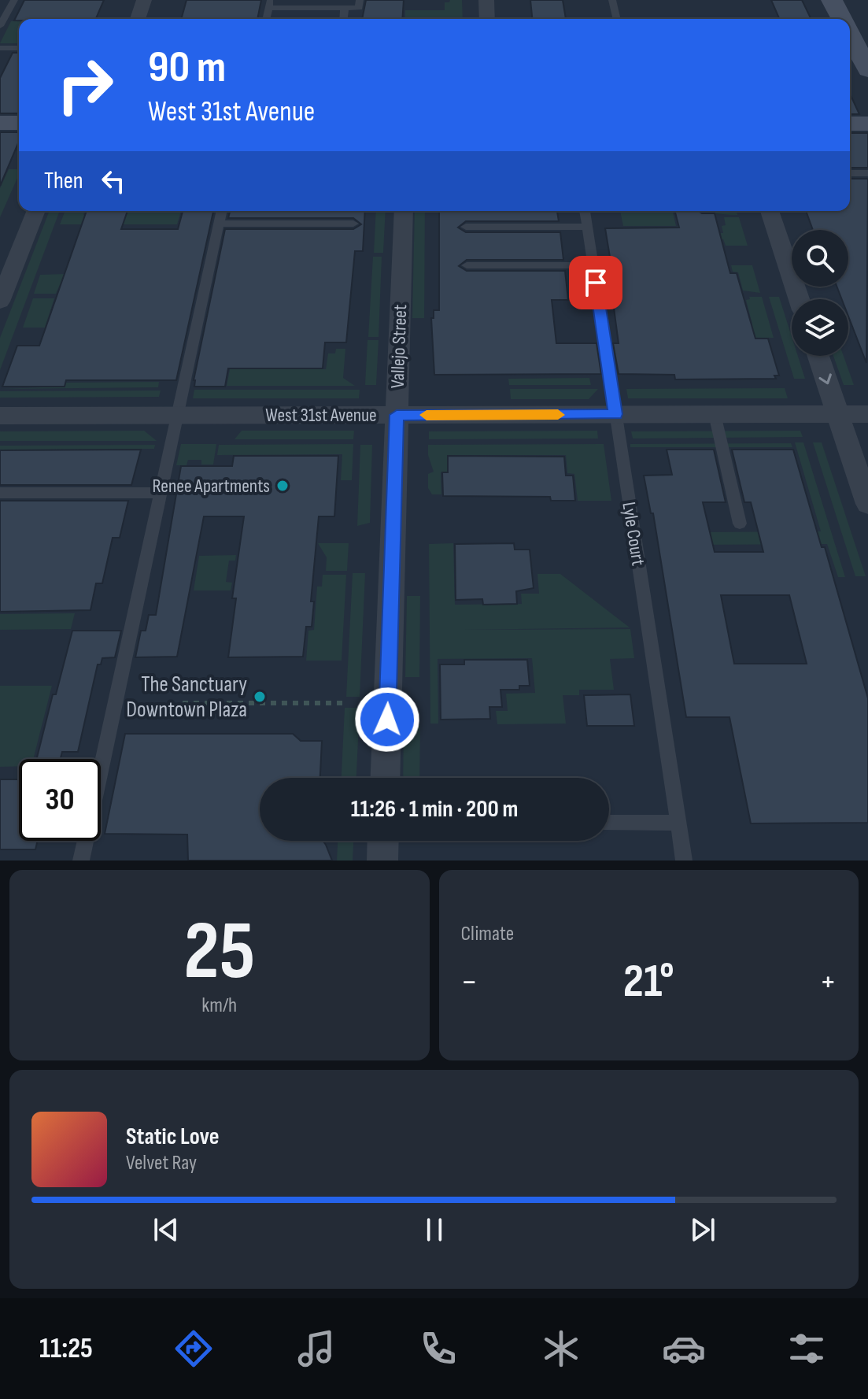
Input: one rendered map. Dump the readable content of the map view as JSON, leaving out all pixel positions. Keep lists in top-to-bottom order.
{
  "streets": {
    "street": ["Vallejo Street", "West 31st Avenue"],
    "lane": ["Lyle Court"]
  },
  "crossings": [
    ["Vallejo Street", "West 31st Avenue"],
    ["West 31st Avenue", "Lyle Court"]
  ],
  "places": ["Renee Apartments", "The Sanctuary Downtown Plaza"],
  "page": {
    "turn": ["90 m", "West 31st Avenue"],
    "then": "Then",
    "limit": "30",
    "trip": "11:26 · 1 min · 200 m",
    "tile": [
      ["25", "km/h"],
      "Climate"
    ],
    "heat": ["−", "21°", "+"],
    "song": ["Static Love", "Velvet Ray"],
    "tabs": "11:25"
  }
}
